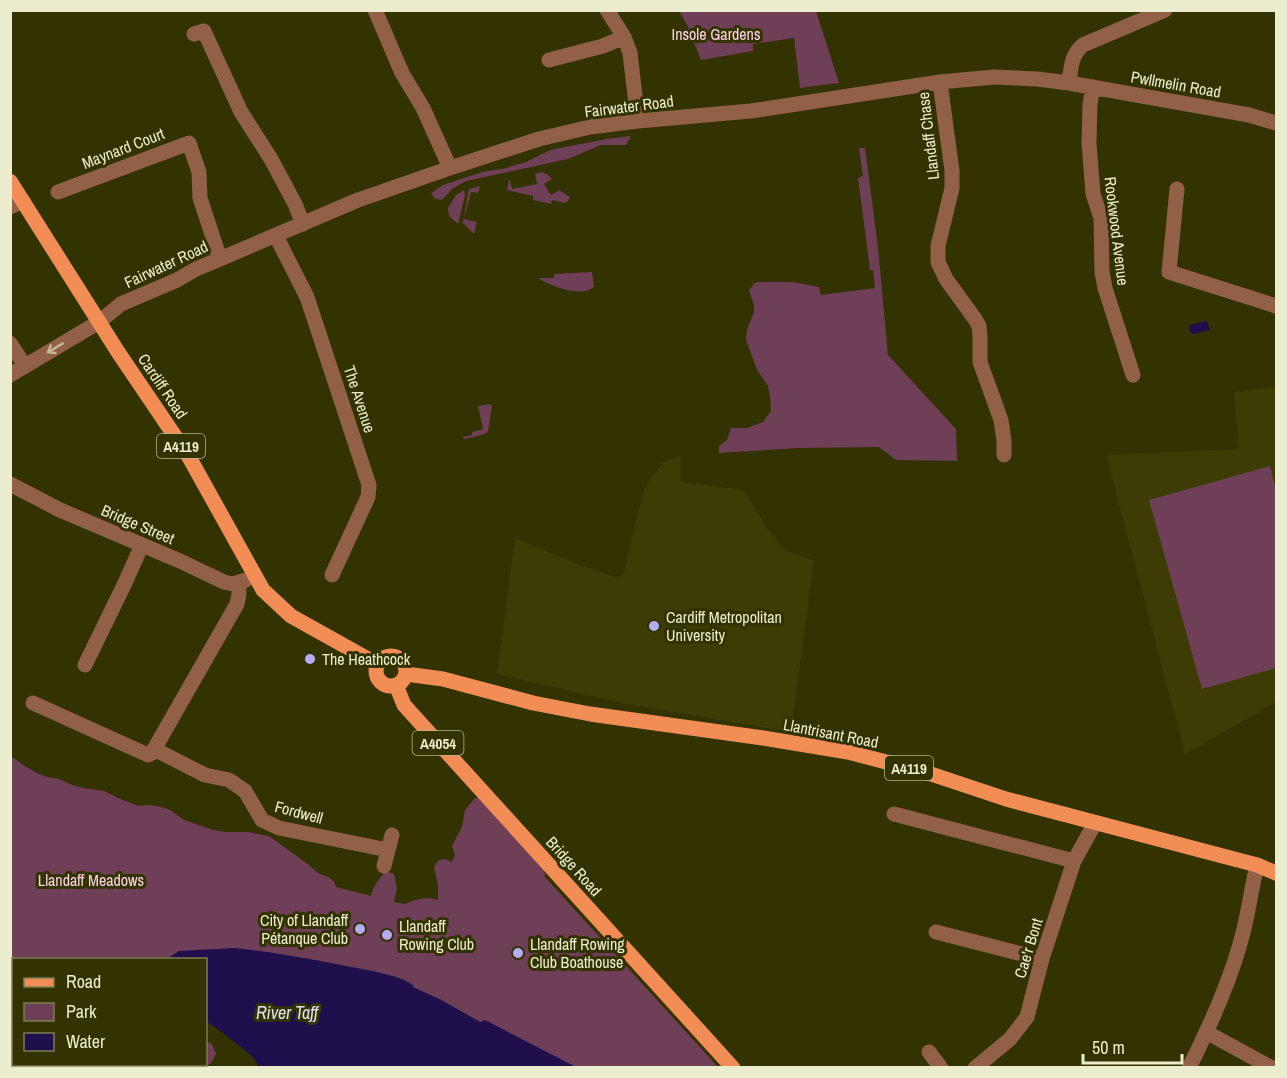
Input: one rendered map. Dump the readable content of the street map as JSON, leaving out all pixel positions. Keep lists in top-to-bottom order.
{
  "streets": {
    "main road": [
      "Cardiff Road",
      "A4119",
      "Llantrisant Road",
      "A4054",
      "Bridge Road"
    ],
    "street": [
      "Pwllmelin Road",
      "Fairwater Road",
      "Llandaff Chase",
      "Maynard Court",
      "Rookwood Avenue",
      "The Avenue",
      "Bridge Street",
      "Fordwell",
      "Cae'r Bont"
    ]
  },
  "crossings": [
    ["Pwllmelin Road", "Fairwater Road"],
    ["Pwllmelin Road", "Rookwood Avenue"],
    ["Fairwater Road", "Llandaff Chase"],
    ["Fairwater Road", "Maynard Court"],
    ["Fairwater Road", "Cardiff Road"],
    ["Fairwater Road", "The Avenue"],
    ["Cardiff Road", "Llantrisant Road"],
    ["Cardiff Road", "Bridge Road"],
    ["Llantrisant Road", "Bridge Road"],
    ["Llantrisant Road", "Cae'r Bont"]
  ],
  "water": ["River Taff"],
  "parks": ["Insole Gardens", "Llandaff Meadows"],
  "places": [
    "Cardiff Metropolitan University",
    "The Heathcock",
    "City of Llandaff Pétanque Club",
    "Llandaff Rowing Club",
    "Llandaff Rowing Club Boathouse"
  ],
  "legend": ["Road", "Park", "Water"],
  "scale_bar": "50 m"
}
